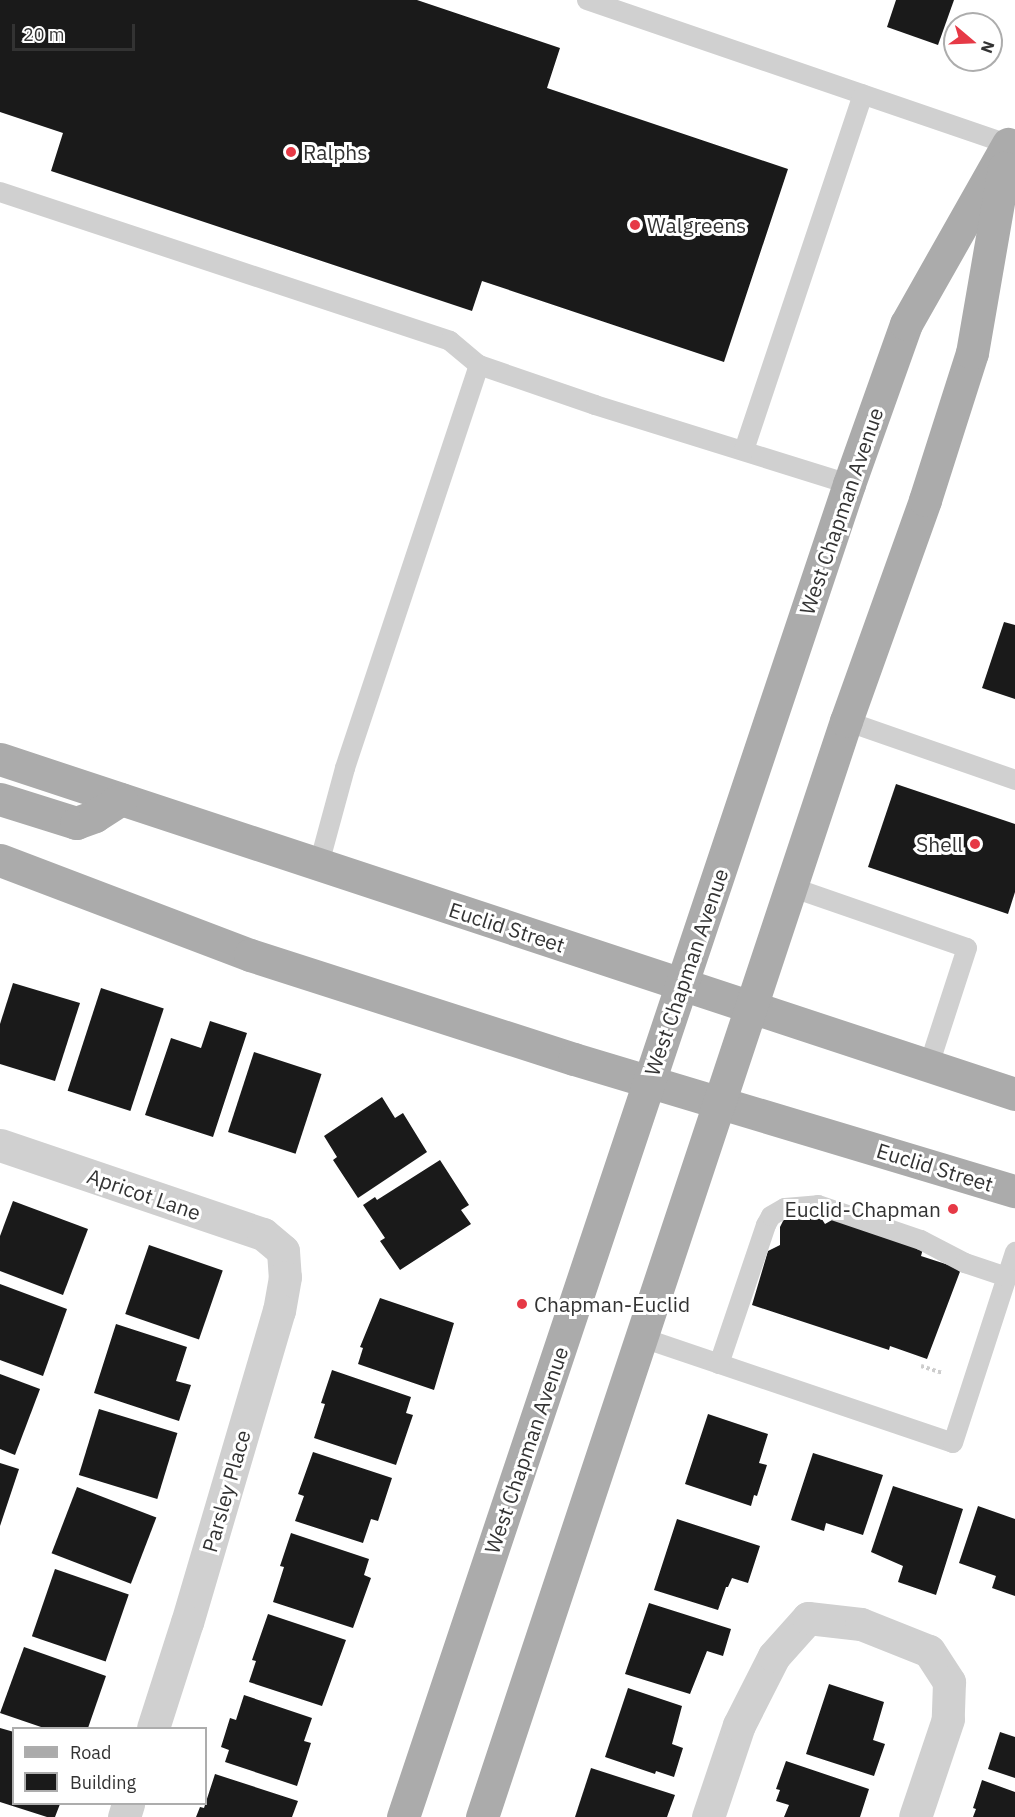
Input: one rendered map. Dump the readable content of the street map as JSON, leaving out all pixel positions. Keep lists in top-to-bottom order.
{
  "streets": {
    "main road": ["West Chapman Avenue", "Euclid Street"],
    "street": ["Apricot Lane", "Parsley Place"]
  },
  "crossings": [
    ["West Chapman Avenue", "Euclid Street"],
    ["Apricot Lane", "Parsley Place"]
  ],
  "places": [
    "Ralphs",
    "Walgreens",
    "Shell",
    "Euclid-Chapman",
    "Chapman-Euclid"
  ],
  "legend": ["Road", "Building"],
  "scale_bar": "20 m",
  "north": "right"
}
